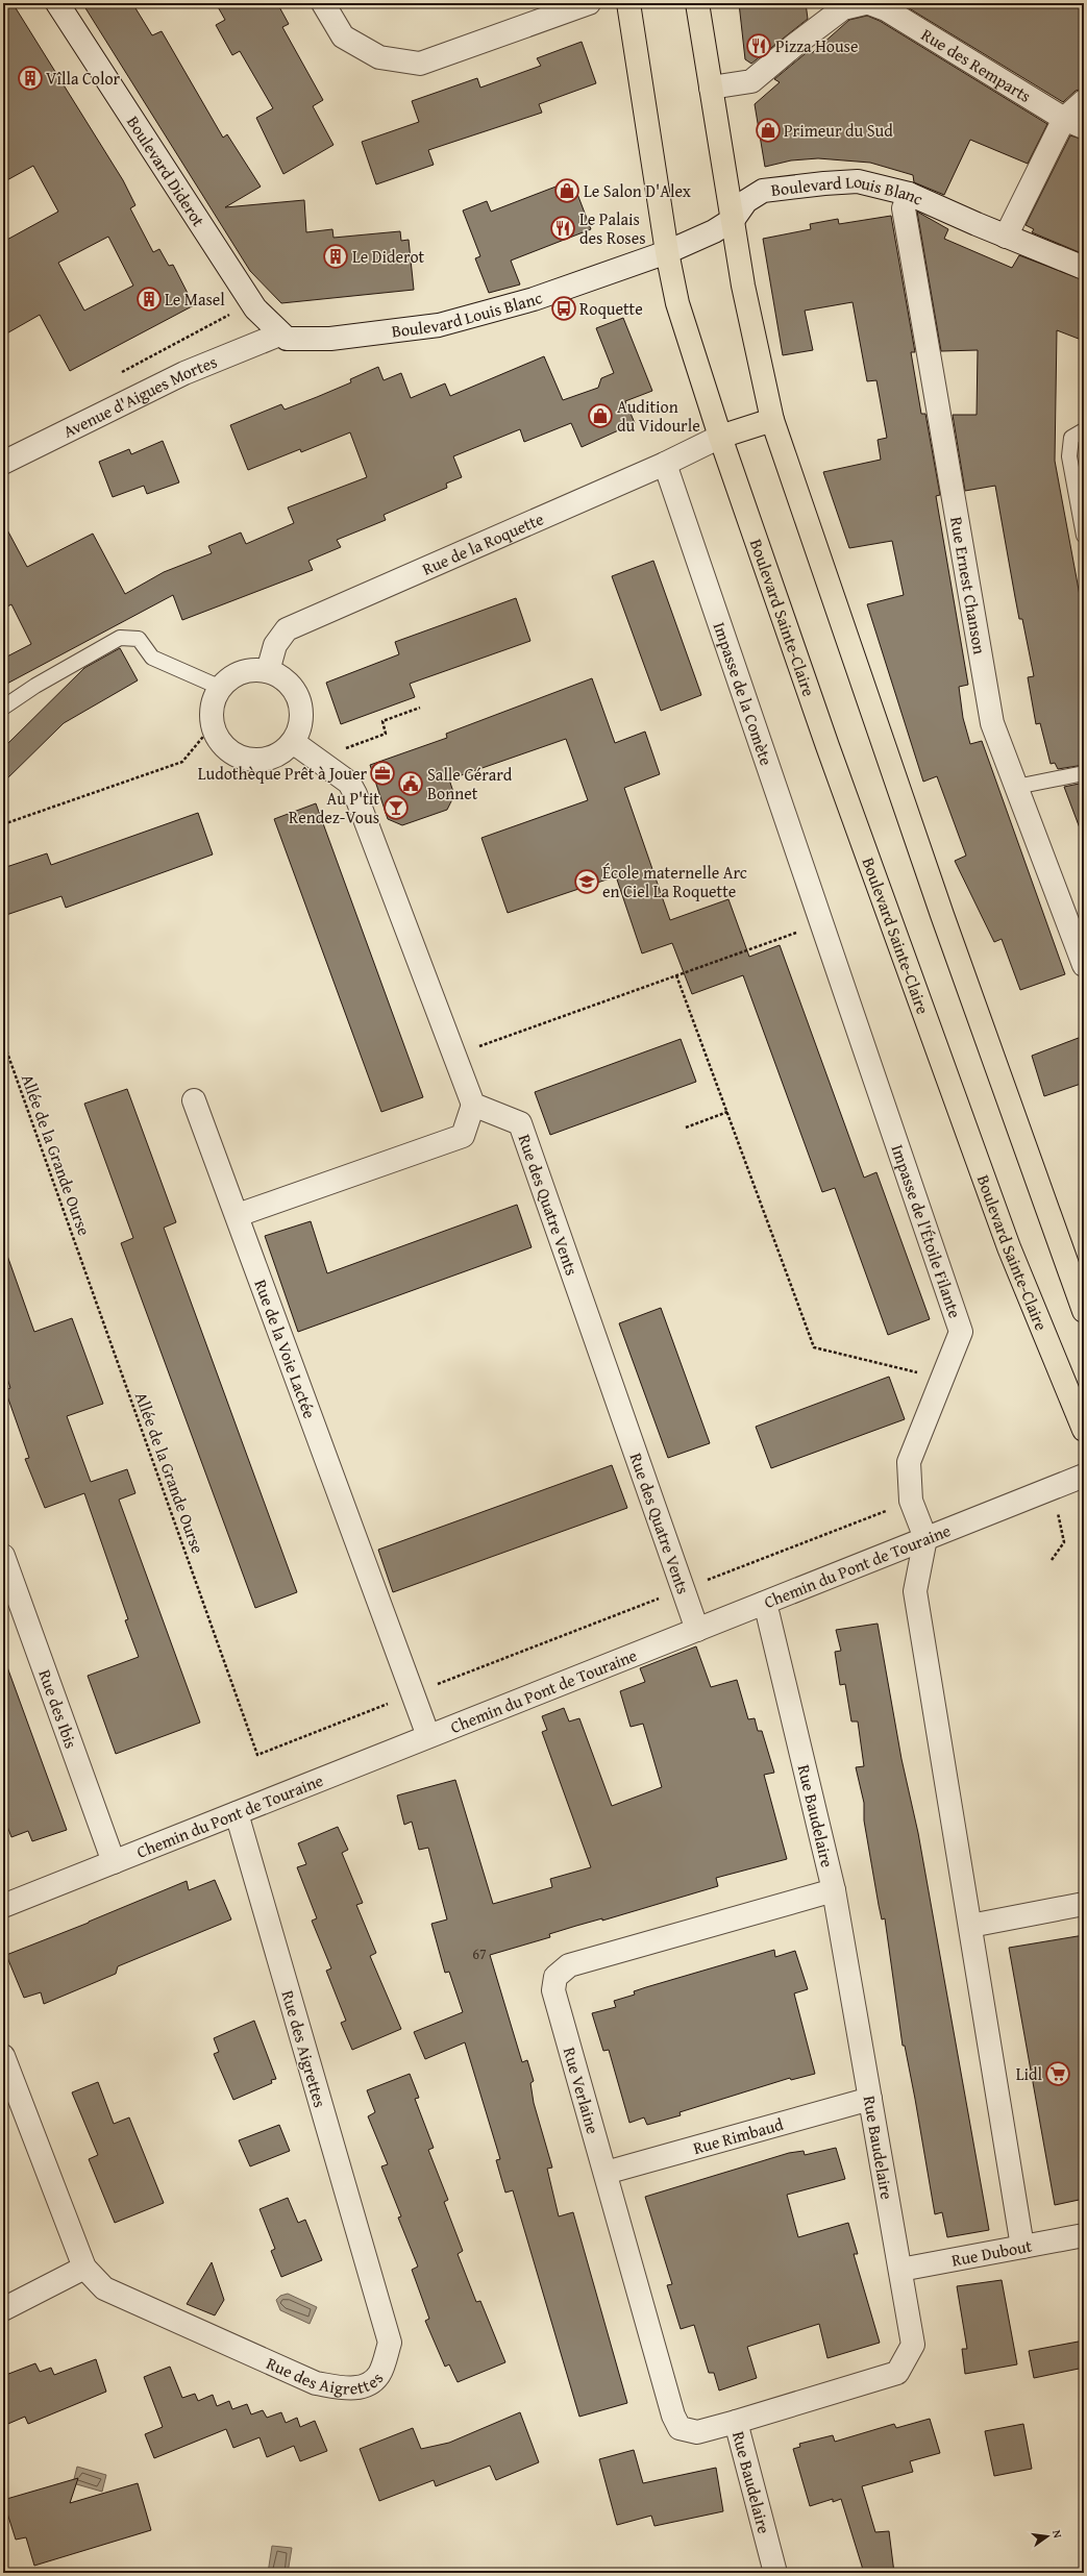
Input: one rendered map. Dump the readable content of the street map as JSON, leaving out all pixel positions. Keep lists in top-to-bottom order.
{
  "streets": {
    "main road": ["Boulevard Sainte-Claire"],
    "street": [
      "Rue des Remparts",
      "Boulevard Diderot",
      "Boulevard Louis Blanc",
      "Avenue d'Aigues Mortes",
      "Rue de la Roquette",
      "Rue Ernest Chanson",
      "Impasse de la Comète",
      "Rue des Quatre Vents",
      "Impasse de l'Étoile Filante",
      "Rue de la Voie Lactée",
      "Chemin du Pont de Touraine",
      "Rue des Ibis",
      "Rue Baudelaire",
      "Rue des Aigrettes",
      "Rue Verlaine",
      "Rue Rimbaud",
      "Rue Dubout"
    ],
    "path": ["Allée de la Grande Ourse"]
  },
  "crossings": [
    ["Boulevard Diderot", "Boulevard Louis Blanc"],
    ["Boulevard Diderot", "Avenue d'Aigues Mortes"],
    ["Boulevard Louis Blanc", "Avenue d'Aigues Mortes"],
    ["Boulevard Louis Blanc", "Rue Ernest Chanson"],
    ["Boulevard Louis Blanc", "Boulevard Sainte-Claire"],
    ["Rue de la Roquette", "Boulevard Sainte-Claire"],
    ["Rue de la Roquette", "Impasse de la Comète"],
    ["Impasse de la Comète", "Impasse de l'Étoile Filante"],
    ["Allée de la Grande Ourse", "Rue de la Voie Lactée"],
    ["Rue des Quatre Vents", "Chemin du Pont de Touraine"],
    ["Impasse de l'Étoile Filante", "Chemin du Pont de Touraine"],
    ["Rue de la Voie Lactée", "Chemin du Pont de Touraine"],
    ["Chemin du Pont de Touraine", "Rue des Ibis"],
    ["Chemin du Pont de Touraine", "Rue Baudelaire"],
    ["Chemin du Pont de Touraine", "Rue des Aigrettes"],
    ["Rue Baudelaire", "Rue Verlaine"],
    ["Rue Baudelaire", "Rue Rimbaud"],
    ["Rue Baudelaire", "Rue Dubout"],
    ["Rue Verlaine", "Rue Rimbaud"]
  ],
  "places": {
    "restaurant": ["Pizza House", "Le Palais des Roses"],
    "building": ["Vîlla Color", "Le Diderot", "Le Masel"],
    "shop": ["Primeur du Sud", "Le Salon D'Alex", "Audition du Vidourle"],
    "bus stop": ["Roquette"],
    "office": ["Ludothèque Prêt à Jouer"],
    "public building": ["Salle Gérard Bonnet"],
    "bar": ["Au P'tit Rendez-Vous"],
    "school or university": ["École maternelle Arc en Ciel La Roquette"],
    "supermarket": ["Lidl"]
  },
  "house_numbers": ["67"],
  "north": "right"
}
